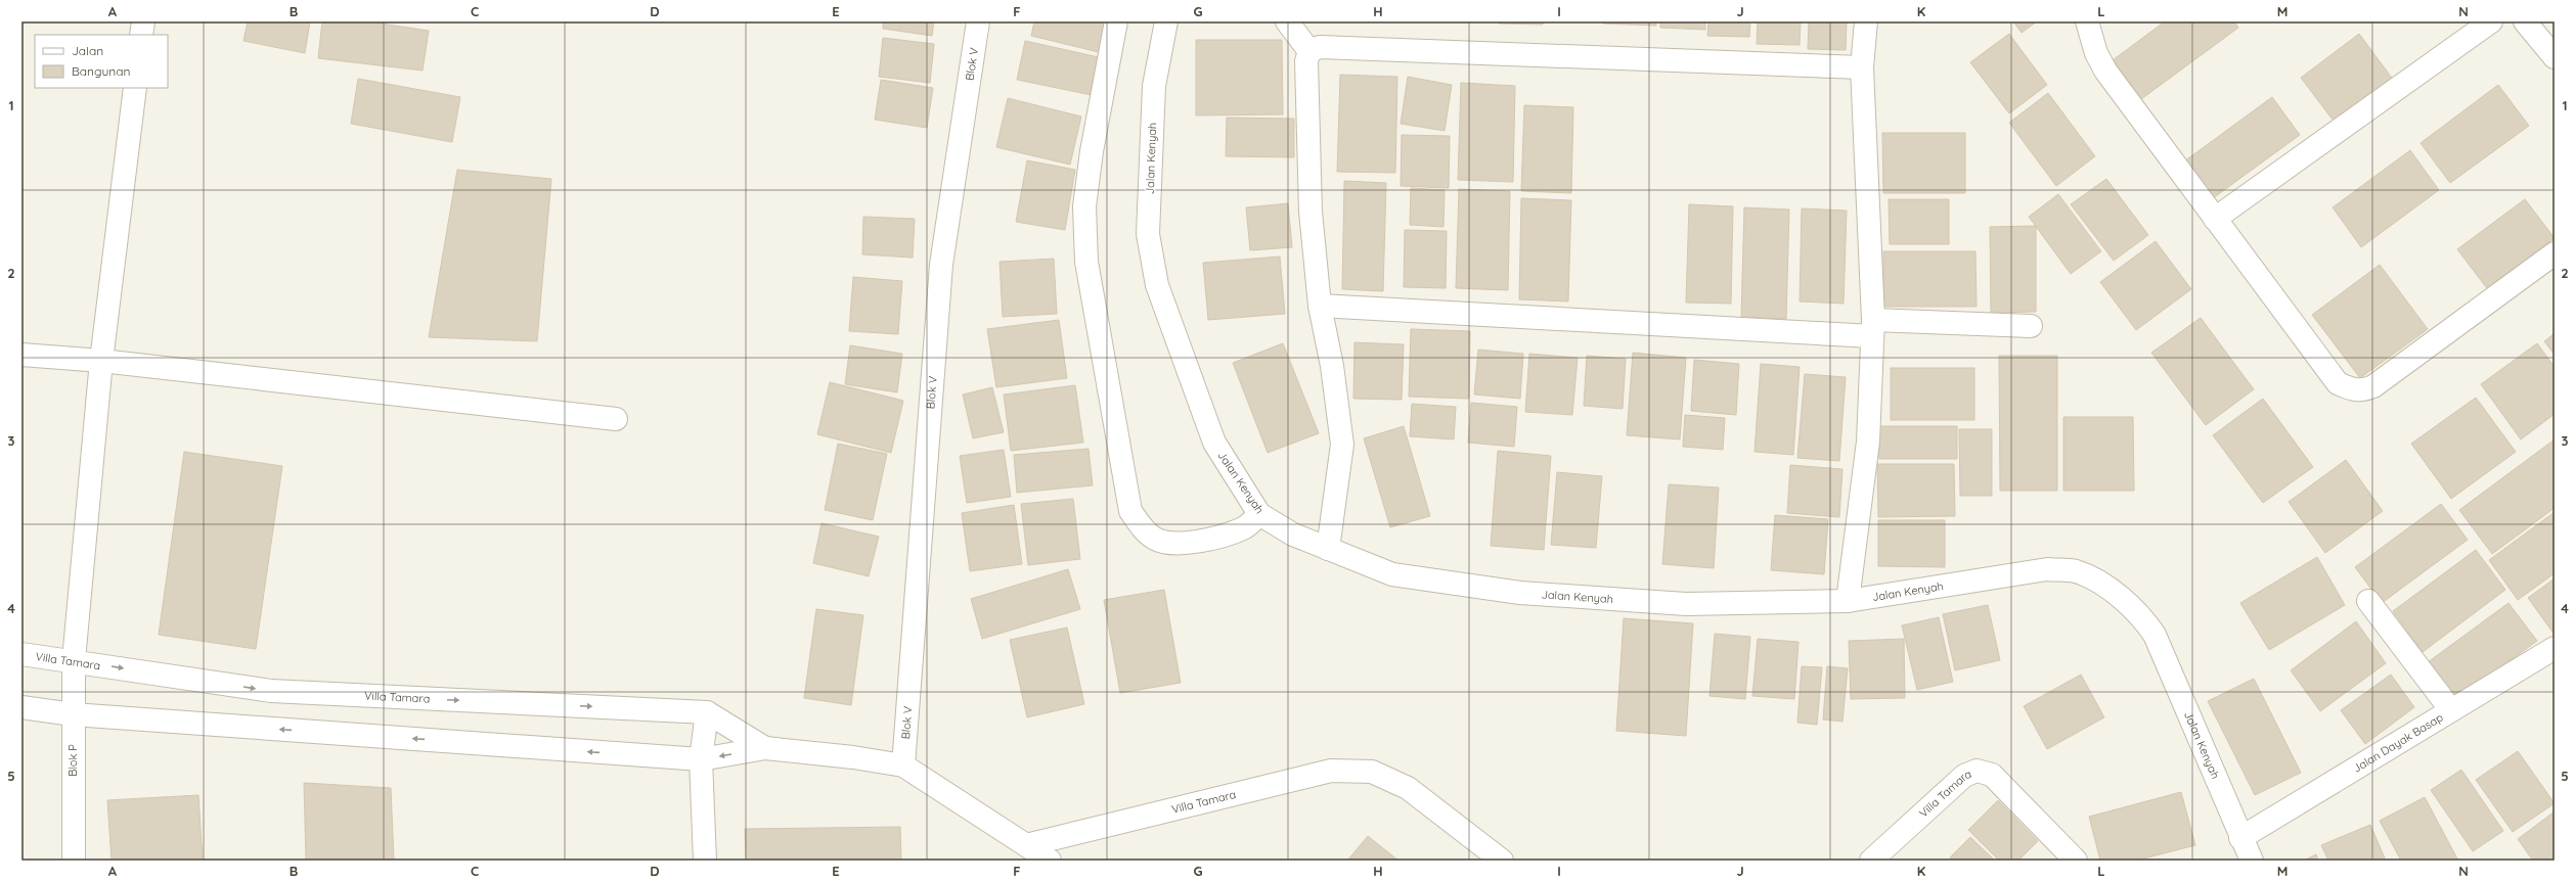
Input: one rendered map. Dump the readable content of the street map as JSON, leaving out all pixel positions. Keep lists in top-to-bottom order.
{
  "streets": {
    "street": [
      "Blok V",
      "Jalan Kenyah",
      "Villa Tamara",
      "Jalan Dayak Basap",
      "Blok P"
    ]
  },
  "crossings": [
    ["Jalan Kenyah", "Jalan Dayak Basap"],
    ["Villa Tamara", "Blok P"]
  ],
  "legend": ["Jalan", "Bangunan"],
  "grid": {
    "columns": [
      "A",
      "B",
      "C",
      "D",
      "E",
      "F",
      "G",
      "H",
      "I",
      "J",
      "K",
      "L",
      "M",
      "N"
    ],
    "rows": [
      "1",
      "2",
      "3",
      "4",
      "5"
    ]
  }
}
